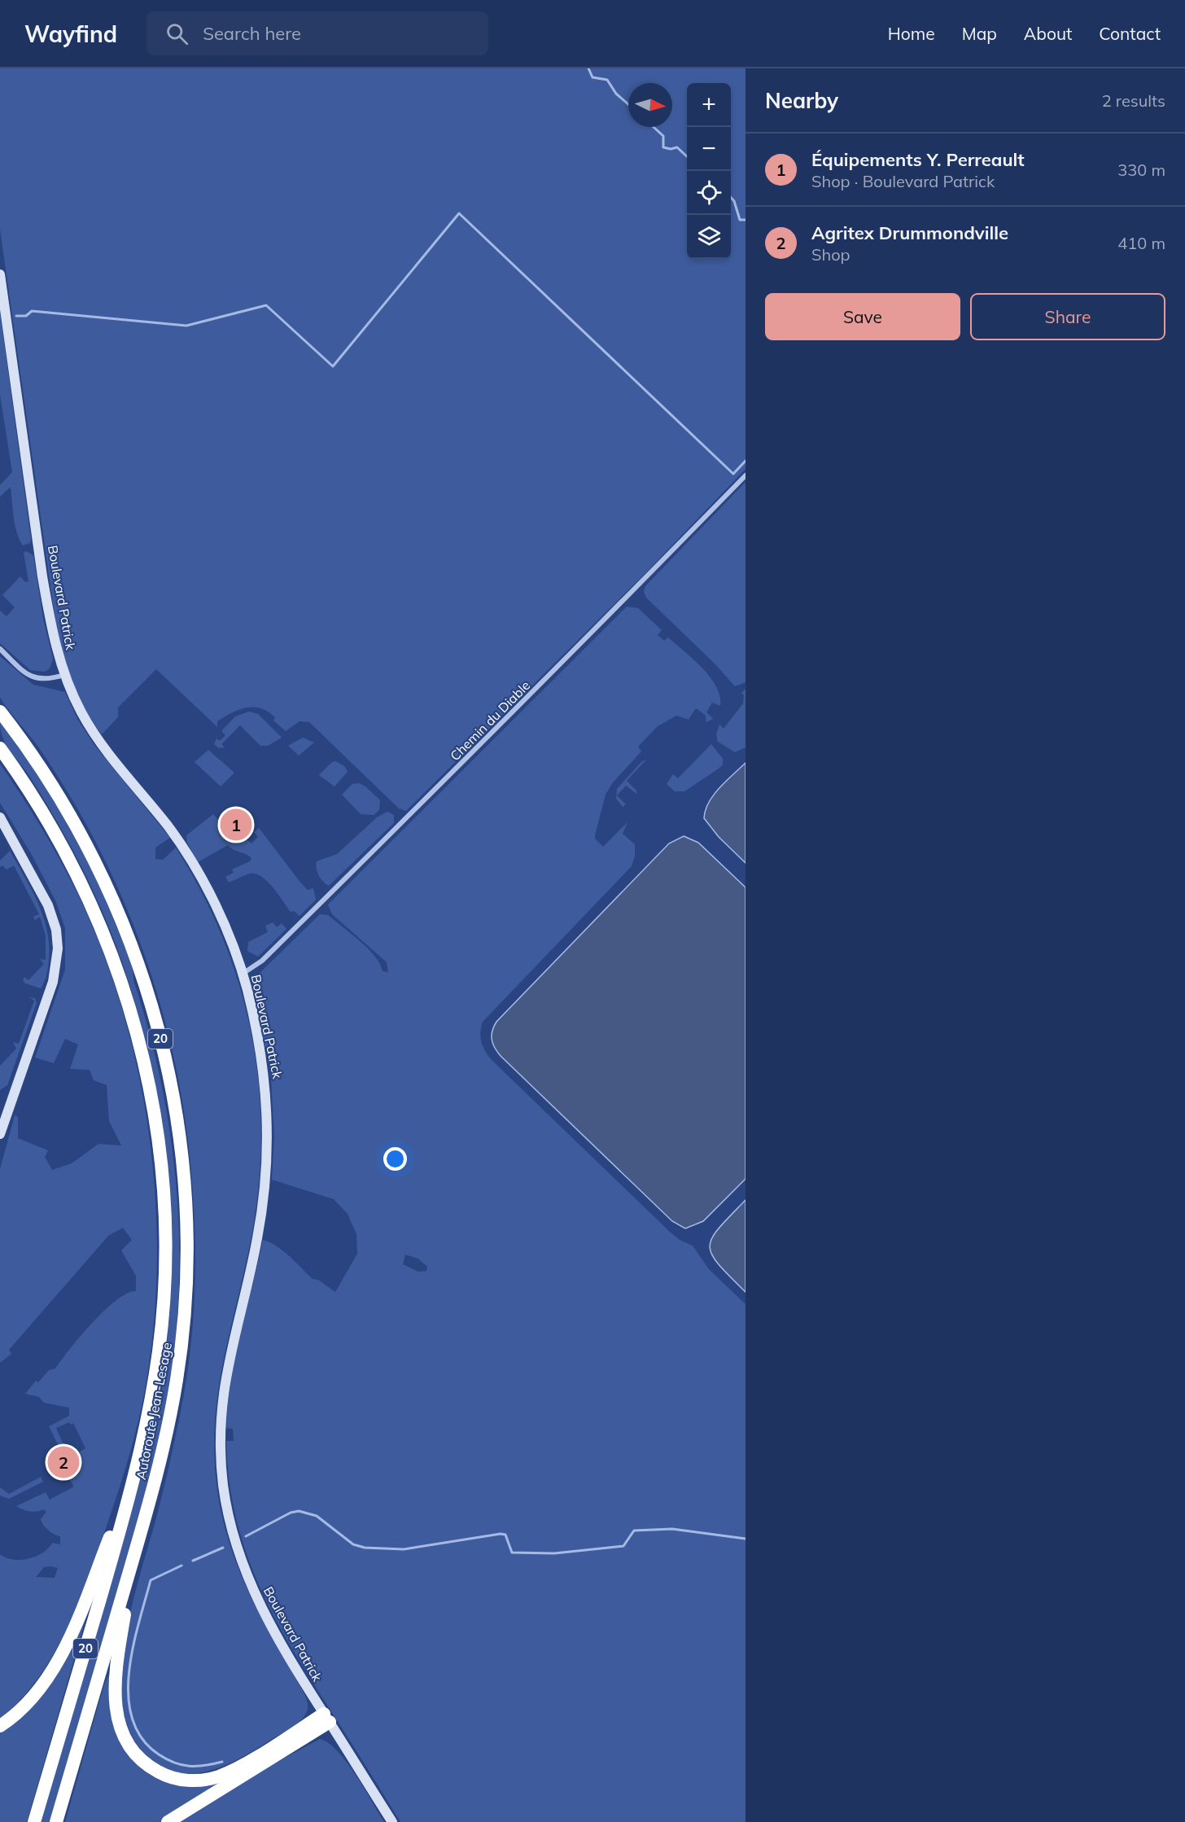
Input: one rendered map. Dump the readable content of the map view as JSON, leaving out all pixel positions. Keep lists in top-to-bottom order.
{
  "streets": {
    "highway": ["20", "Autoroute Jean-Lesage"],
    "street": ["Boulevard Patrick", "Chemin du Diable"]
  },
  "crossings": [
    ["Boulevard Patrick", "Chemin du Diable"]
  ],
  "north": "right",
  "page": {
    "header": "Wayfind",
    "search": "Search here",
    "nav": [
      "Home",
      "Map",
      "About",
      "Contact"
    ],
    "heading": ["Nearby", "2 results"],
    "map_buttons": ["+", "−"],
    "list": [
      {
        "mark": "1",
        "name": "Équipements Y. Perreault",
        "note": "Shop · Boulevard Patrick",
        "value": "330 m"
      },
      {
        "mark": "2",
        "name": "Agritex Drummondville",
        "note": "Shop",
        "value": "410 m"
      }
    ],
    "buttons": ["Save", "Share"],
    "pins": ["1", "2"]
  }
}
